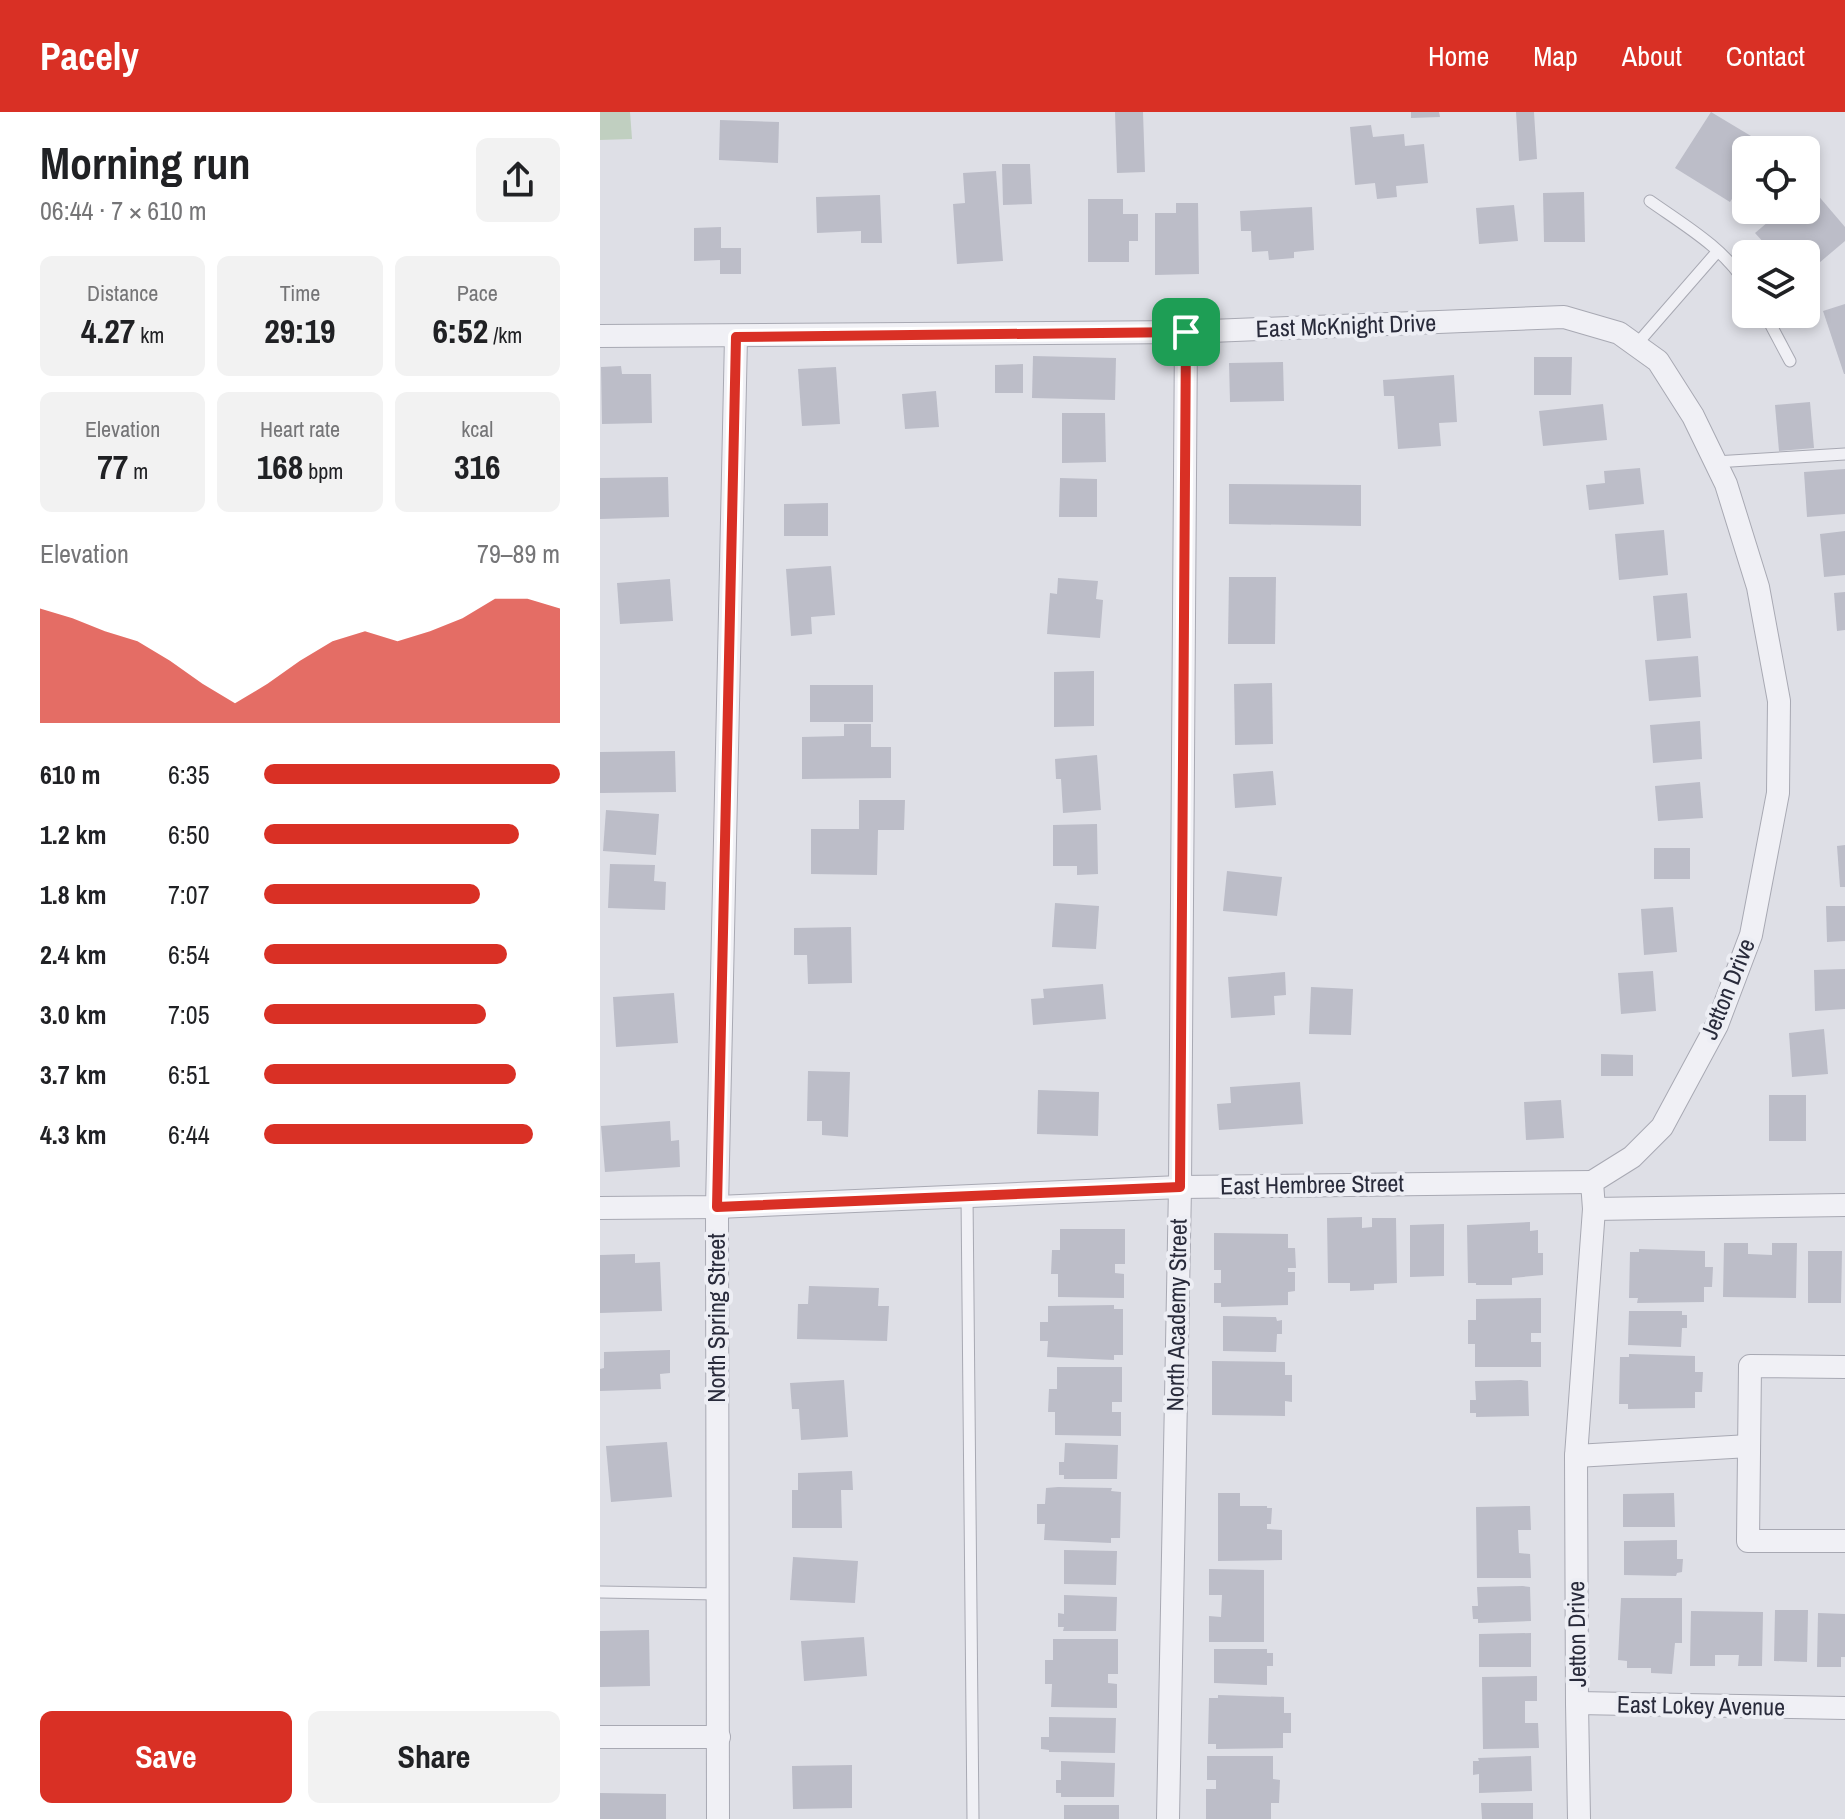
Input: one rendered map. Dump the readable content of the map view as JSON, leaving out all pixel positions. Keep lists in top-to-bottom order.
{
  "streets": {
    "street": [
      "East McKnight Drive",
      "Jetton Drive",
      "East Hembree Street",
      "North Academy Street",
      "North Spring Street",
      "East Lokey Avenue"
    ]
  },
  "crossings": [
    ["East McKnight Drive", "Jetton Drive"],
    ["East McKnight Drive", "North Academy Street"],
    ["East McKnight Drive", "North Spring Street"],
    ["Jetton Drive", "East Hembree Street"],
    ["Jetton Drive", "East Lokey Avenue"],
    ["East Hembree Street", "North Academy Street"],
    ["East Hembree Street", "North Spring Street"]
  ],
  "page": {
    "header": "Pacely",
    "nav": [
      "Home",
      "Map",
      "About",
      "Contact"
    ],
    "heading": ["Morning run", "06:44 · 7 × 610 m"],
    "stats": [
      ["Distance", "4.27 km"],
      ["Time", "29:19"],
      ["Pace", "6:52 /km"],
      ["Elevation", "77 m"],
      ["Heart rate", "168 bpm"],
      ["kcal", "316"]
    ],
    "chart": ["Elevation", "79–89 m"],
    "list": [
      {
        "name": "610 m",
        "note": "6:35"
      },
      {
        "name": "1.2 km",
        "note": "6:50"
      },
      {
        "name": "1.8 km",
        "note": "7:07"
      },
      {
        "name": "2.4 km",
        "note": "6:54"
      },
      {
        "name": "3.0 km",
        "note": "7:05"
      },
      {
        "name": "3.7 km",
        "note": "6:51"
      },
      {
        "name": "4.3 km",
        "note": "6:44"
      }
    ],
    "buttons": ["Save", "Share"]
  }
}
